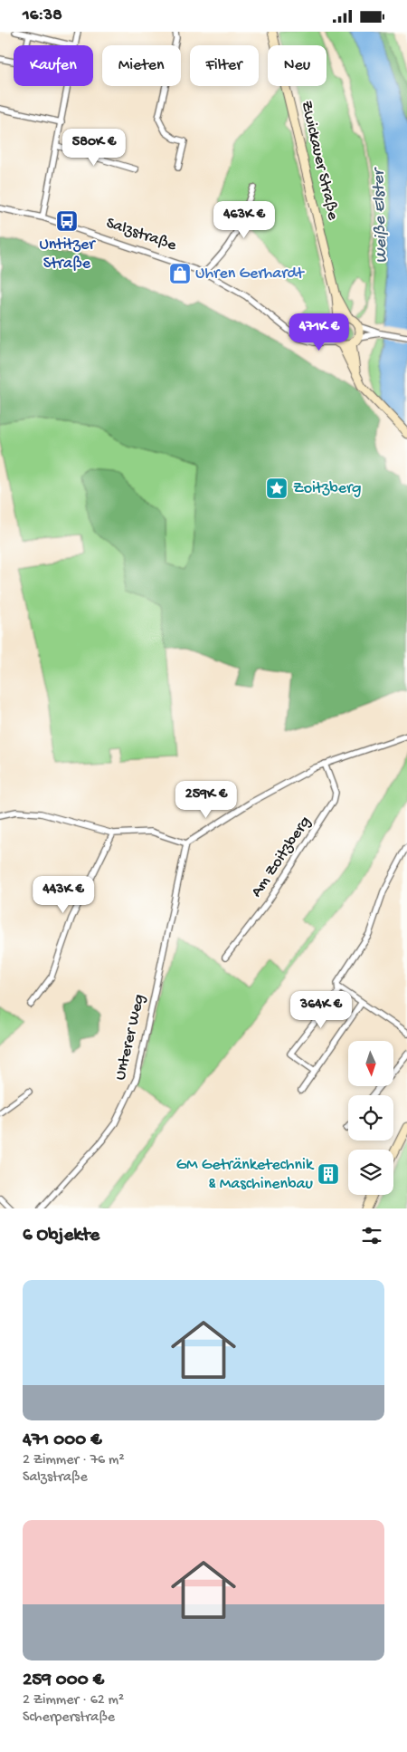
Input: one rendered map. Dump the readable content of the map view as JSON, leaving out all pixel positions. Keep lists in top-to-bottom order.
{
  "streets": {
    "main road": ["Zwickauer Straße"],
    "street": ["Salzstraße", "Am Zoitzberg", "Unterer Weg"]
  },
  "crossings": [
    ["Zwickauer Straße", "Salzstraße"]
  ],
  "water": ["Weiße Elster"],
  "places": {
    "bus stop": ["Untitzer Straße"],
    "shop": ["Uhren Gerhardt"],
    "place": ["Zoitzberg"],
    "building": ["GM Getränketechnik & Maschinenbau"]
  },
  "north": "bottom",
  "page": {
    "status": "16:38",
    "chip": [
      "Kaufen",
      "Mieten",
      "Filter",
      "Neu"
    ],
    "price": [
      "580K €",
      "463K €",
      "471K €",
      "259K €",
      "443K €",
      "364K €"
    ],
    "heading": "6 Objekte",
    "list": [
      {
        "name": "471 000 €",
        "note": "2 Zimmer · 76 m² · Salzstraße"
      },
      {
        "name": "259 000 €",
        "note": "2 Zimmer · 62 m² · Scherperstraße"
      }
    ]
  }
}
